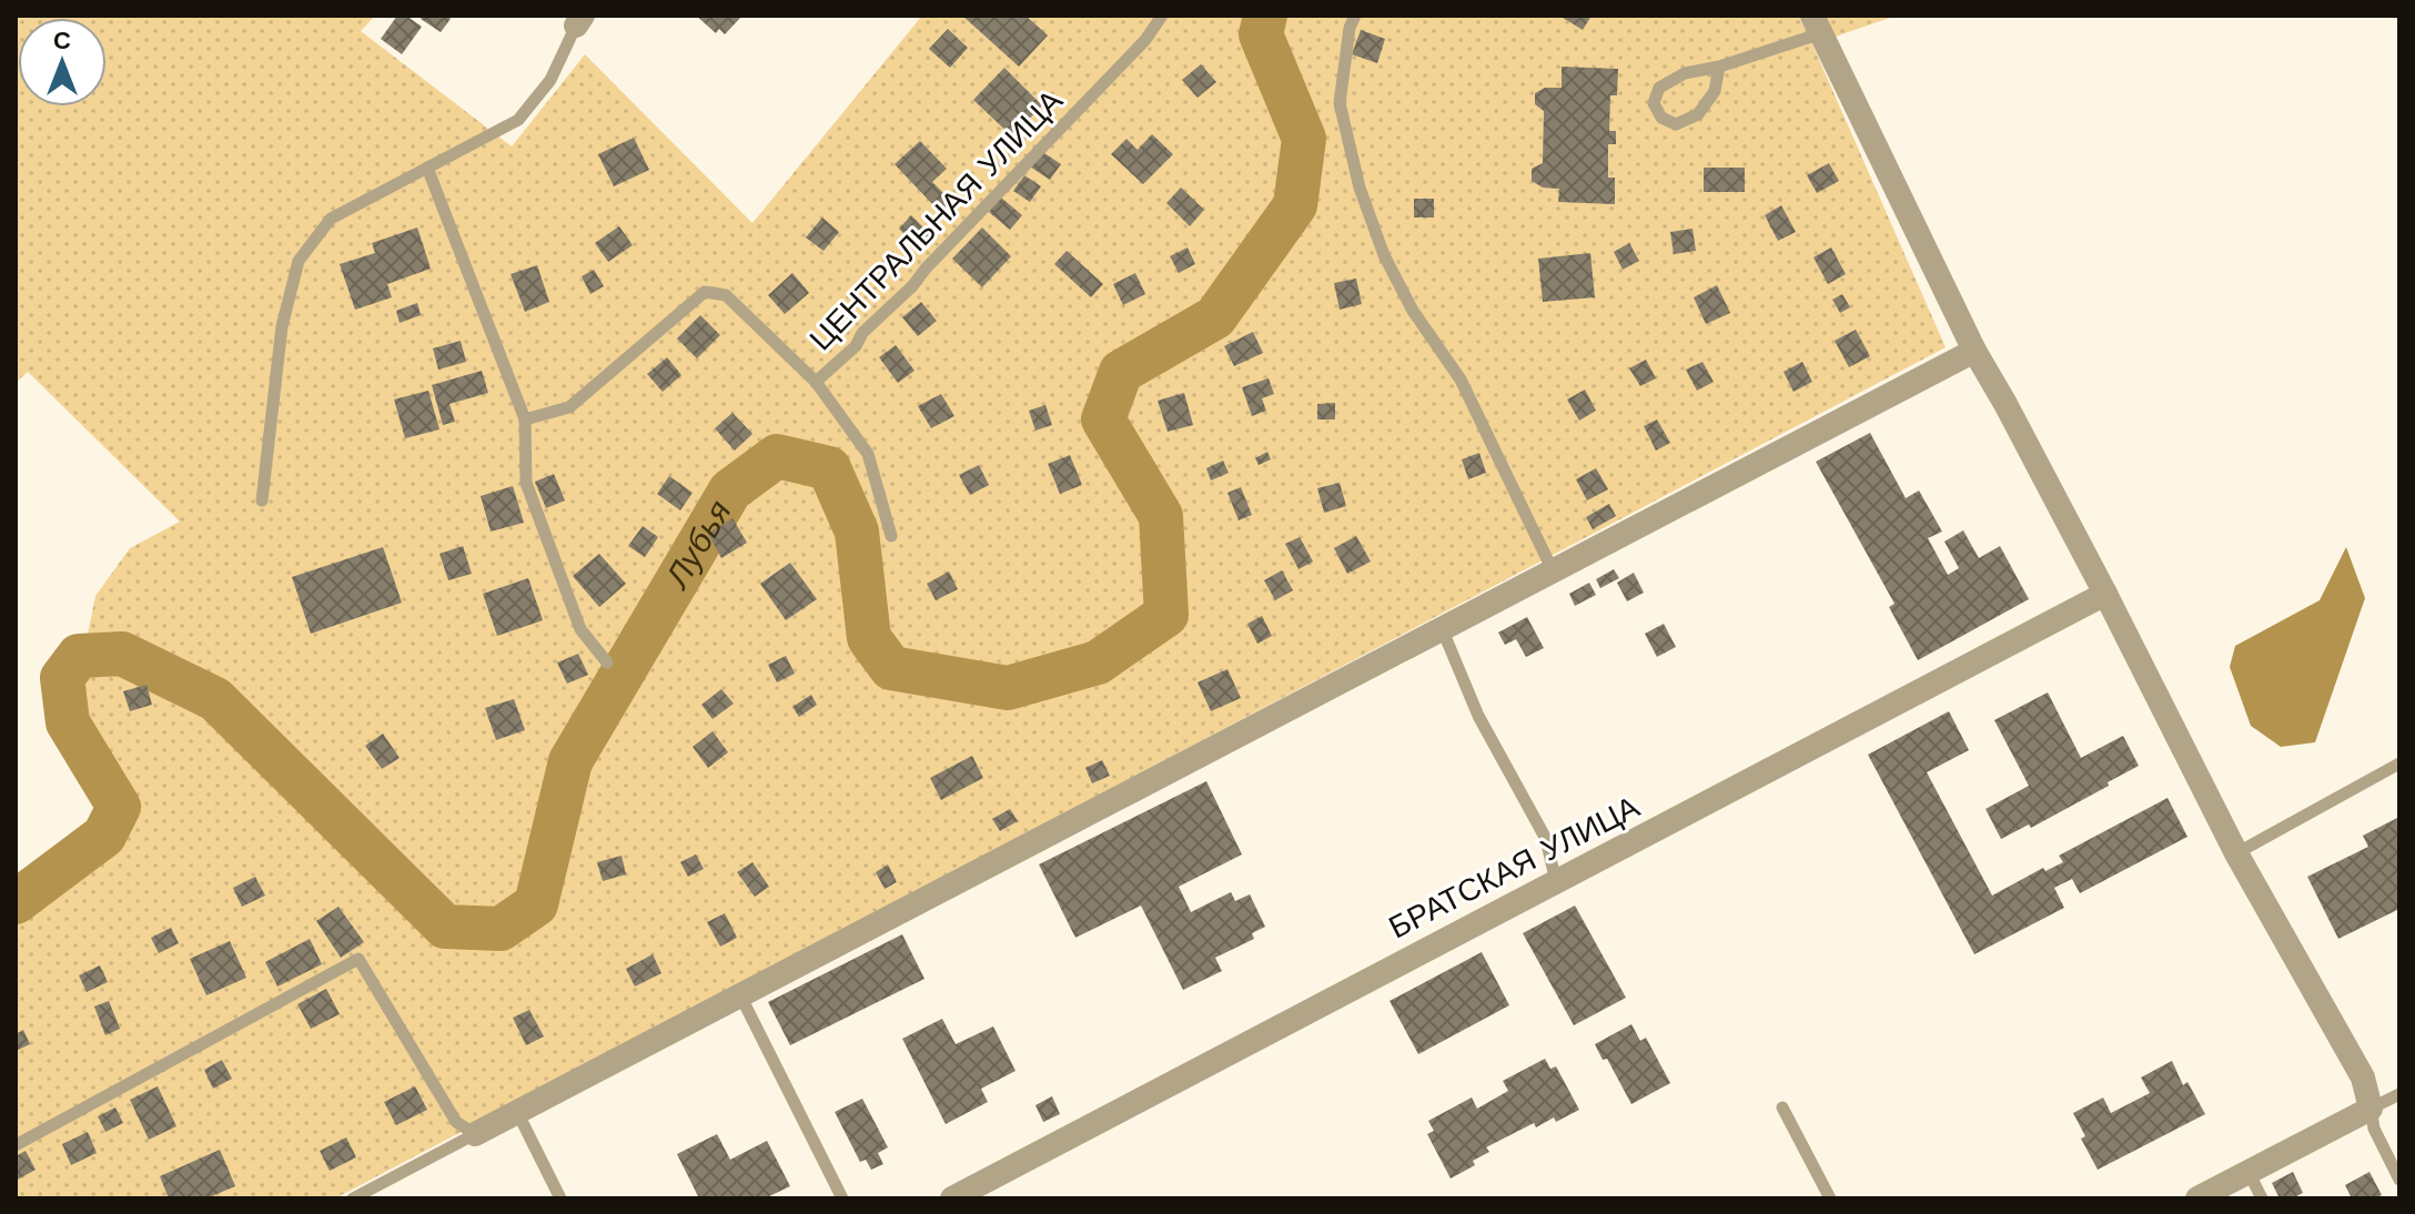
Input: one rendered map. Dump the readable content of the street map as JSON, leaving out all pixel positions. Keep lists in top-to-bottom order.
{
  "streets": {
    "street": ["БРАТСКАЯ УЛИЦА"],
    "lane": ["ЦЕНТРАЛЬНАЯ УЛИЦА"]
  },
  "water": ["Лубья"],
  "north": "top"
}
